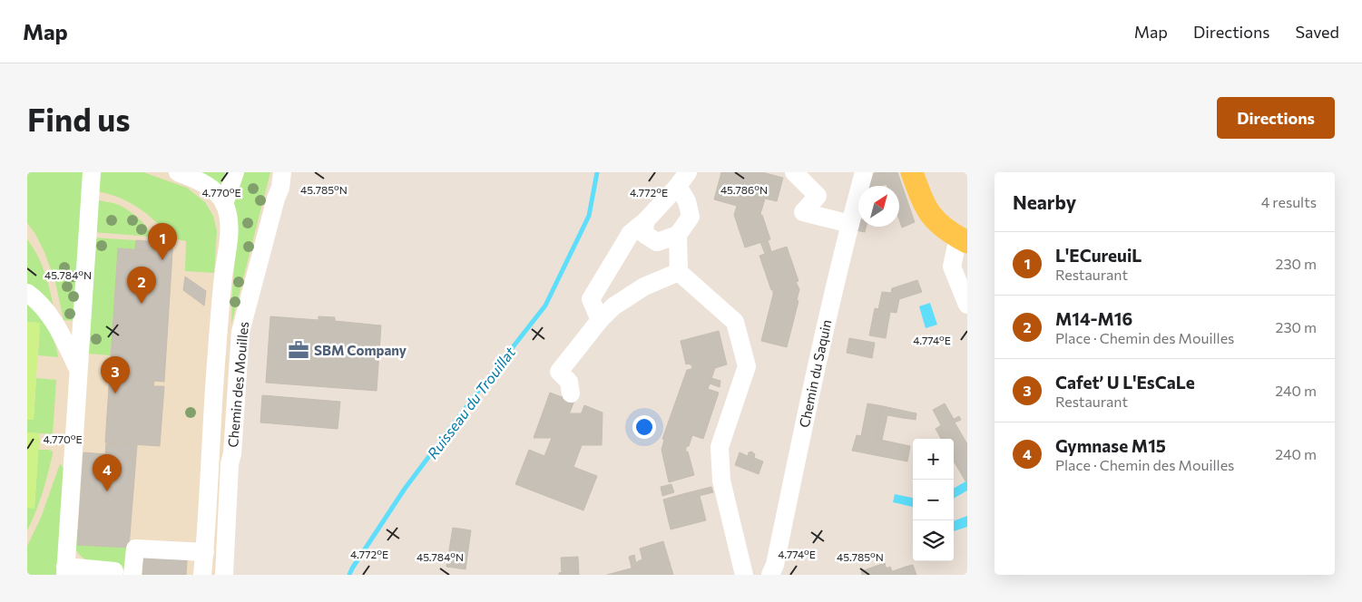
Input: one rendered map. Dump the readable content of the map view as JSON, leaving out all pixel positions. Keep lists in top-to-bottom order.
{
  "streets": {
    "street": ["Chemin du Saquin", "Chemin des Mouilles"]
  },
  "water": ["Ruisseau du Trouillat"],
  "places": {
    "office": ["SBM Company"]
  },
  "north": "top right",
  "page": {
    "header": "Map",
    "nav": ["Map", "Directions", "Saved"],
    "buttons": "Directions",
    "title": "Find us",
    "heading": ["Nearby", "4 results"],
    "pins": [
      "1",
      "2",
      "3",
      "4"
    ],
    "list": [
      {
        "mark": "1",
        "name": "L'ECureuiL",
        "note": "Restaurant",
        "value": "230 m"
      },
      {
        "mark": "2",
        "name": "M14-M16",
        "note": "Place · Chemin des Mouilles",
        "value": "230 m"
      },
      {
        "mark": "3",
        "name": "Cafet’ U L'EsCaLe",
        "note": "Restaurant",
        "value": "240 m"
      },
      {
        "mark": "4",
        "name": "Gymnase M15",
        "note": "Place · Chemin des Mouilles",
        "value": "240 m"
      }
    ],
    "map_buttons": ["+", "−"]
  },
  "coordinates": [
    "45.785°N",
    "45.786°N",
    "4.770°E",
    "4.772°E",
    "45.784°N",
    "4.774°E"
  ]
}
